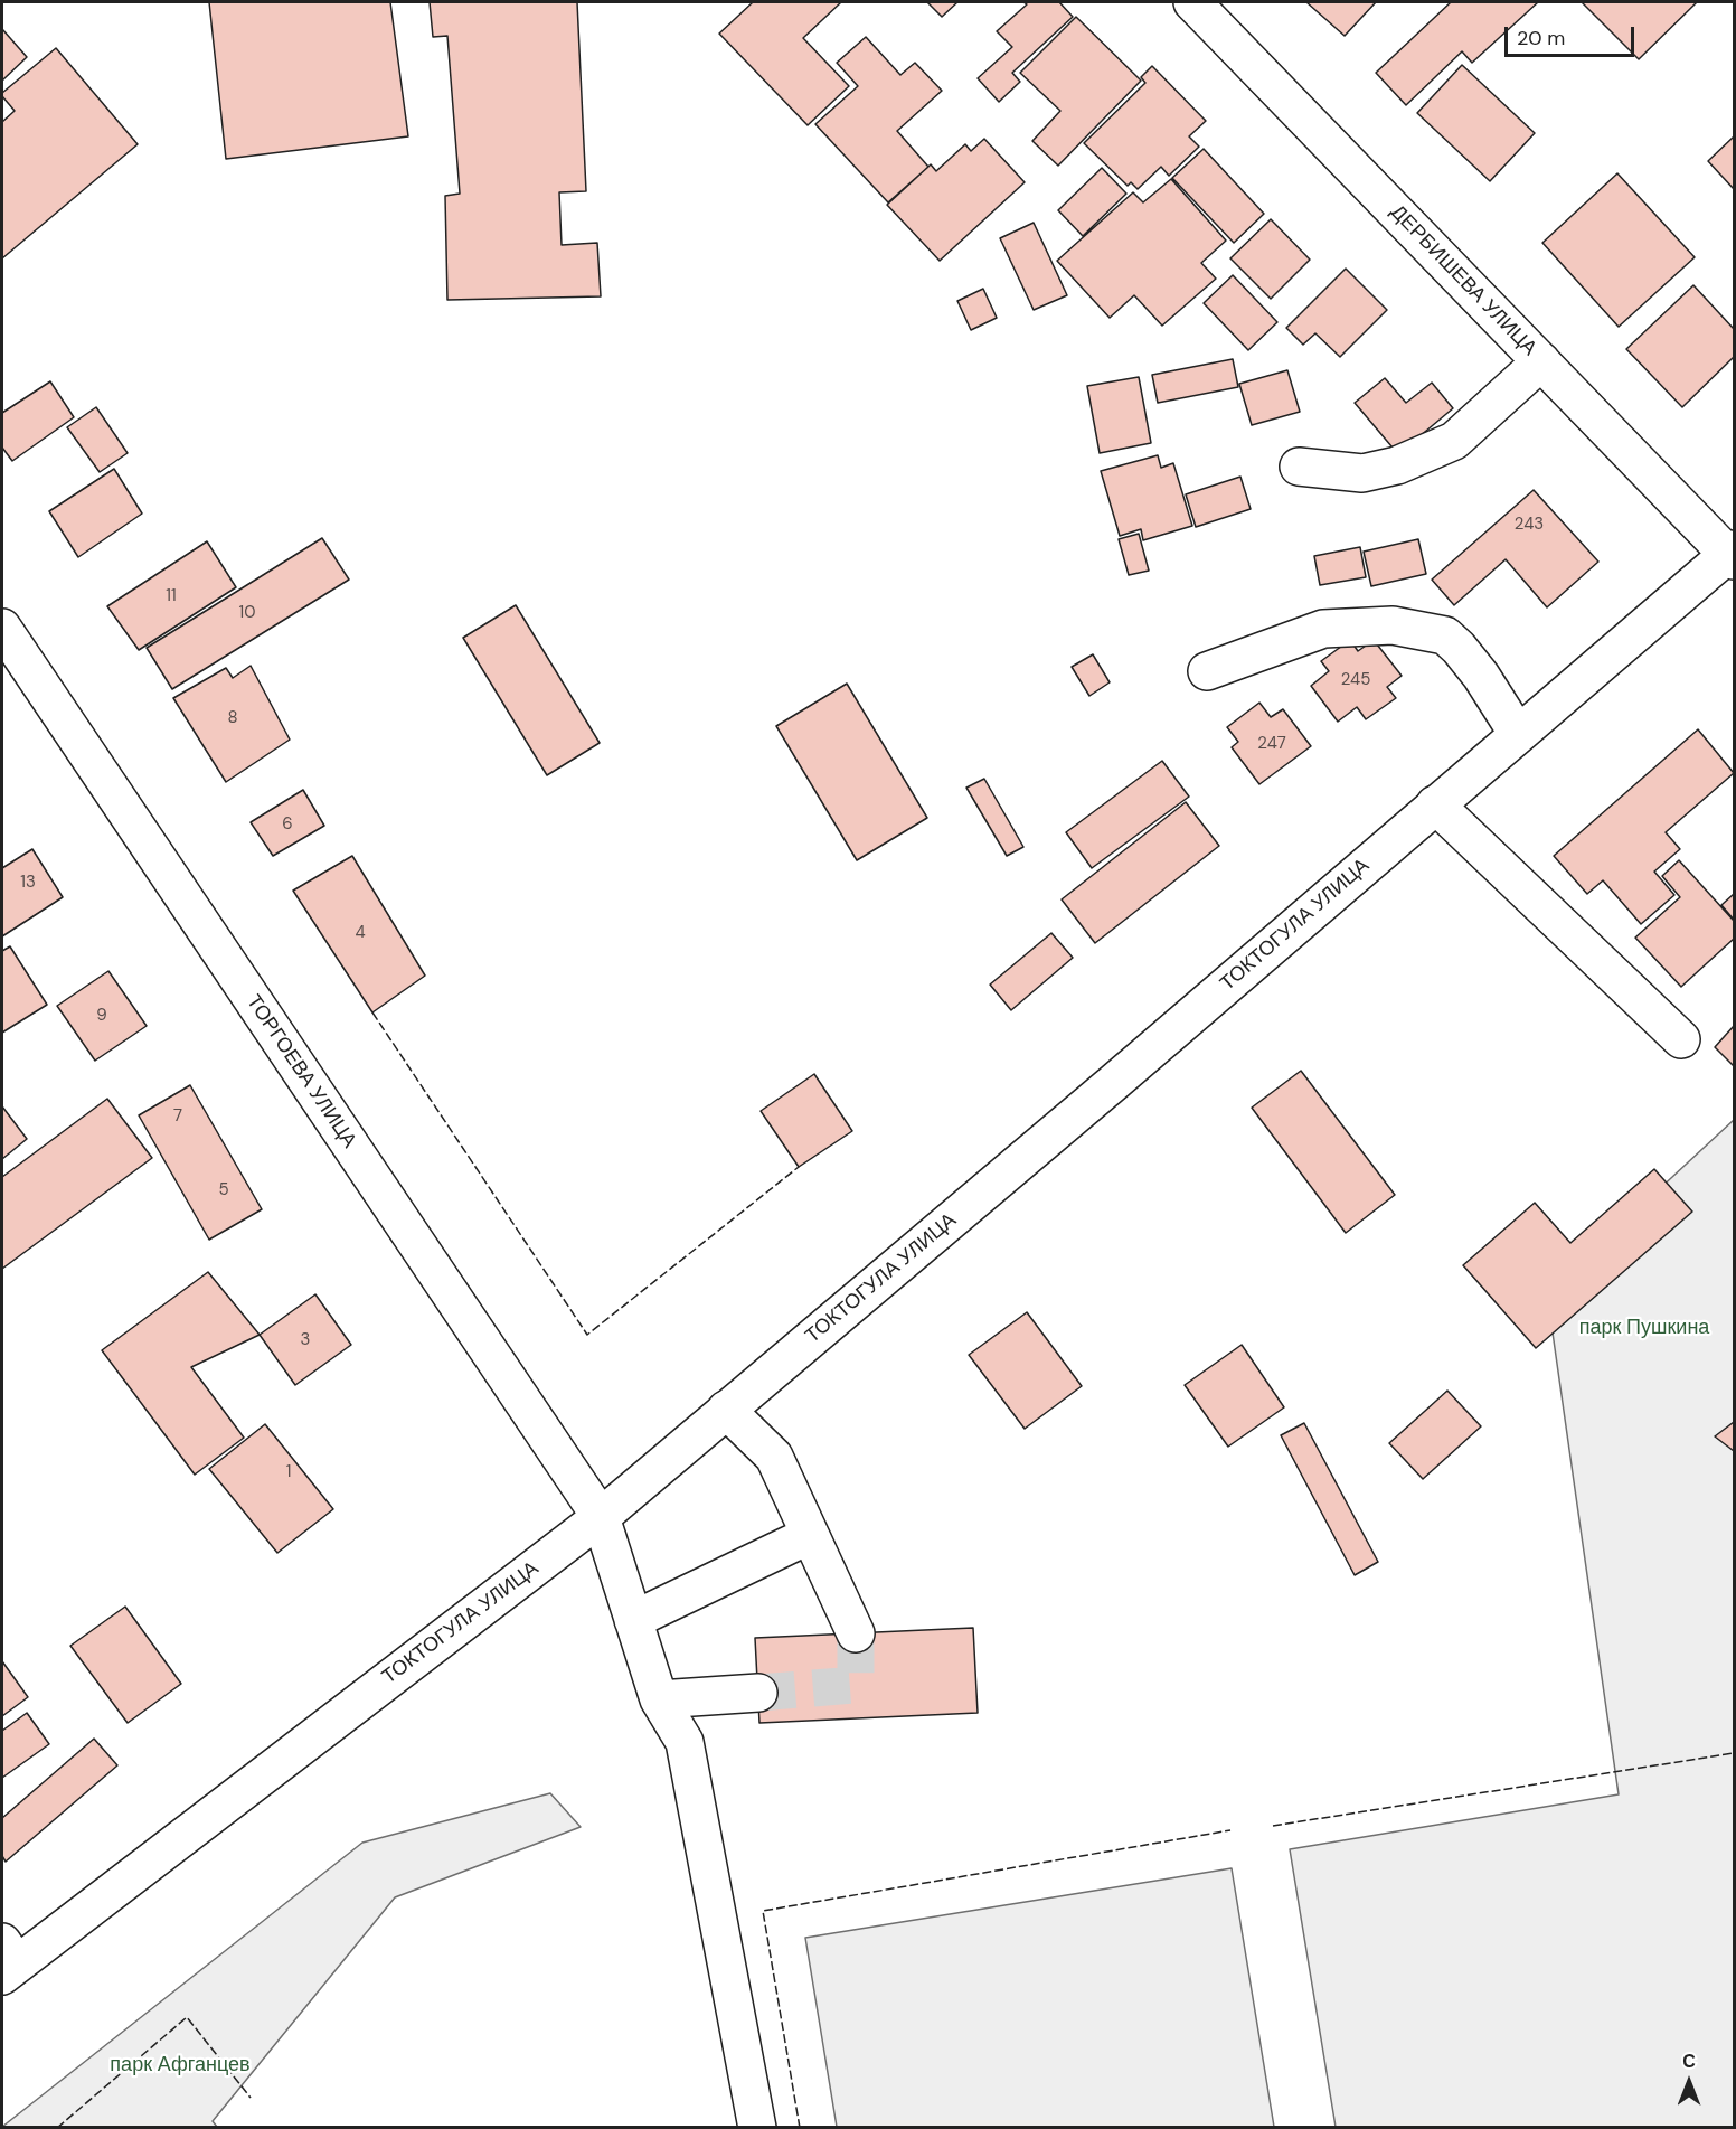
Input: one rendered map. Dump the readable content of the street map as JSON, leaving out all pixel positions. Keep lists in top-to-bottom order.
{
  "streets": {
    "main road": ["ДЕРБИШЕВА УЛИЦА", "ТОКТОГУЛА УЛИЦА", "ТОРГОЕВА УЛИЦА"]
  },
  "crossings": [
    ["ДЕРБИШЕВА УЛИЦА", "ТОКТОГУЛА УЛИЦА"],
    ["ТОКТОГУЛА УЛИЦА", "ТОРГОЕВА УЛИЦА"]
  ],
  "parks": ["парк Пушкина", "парк Афганцев"],
  "house_numbers": [
    "243",
    "11",
    "10",
    "245",
    "8",
    "247",
    "6",
    "13",
    "4",
    "9",
    "7",
    "5",
    "3",
    "1"
  ],
  "scale_bar": "20 m",
  "north": "top"
}
